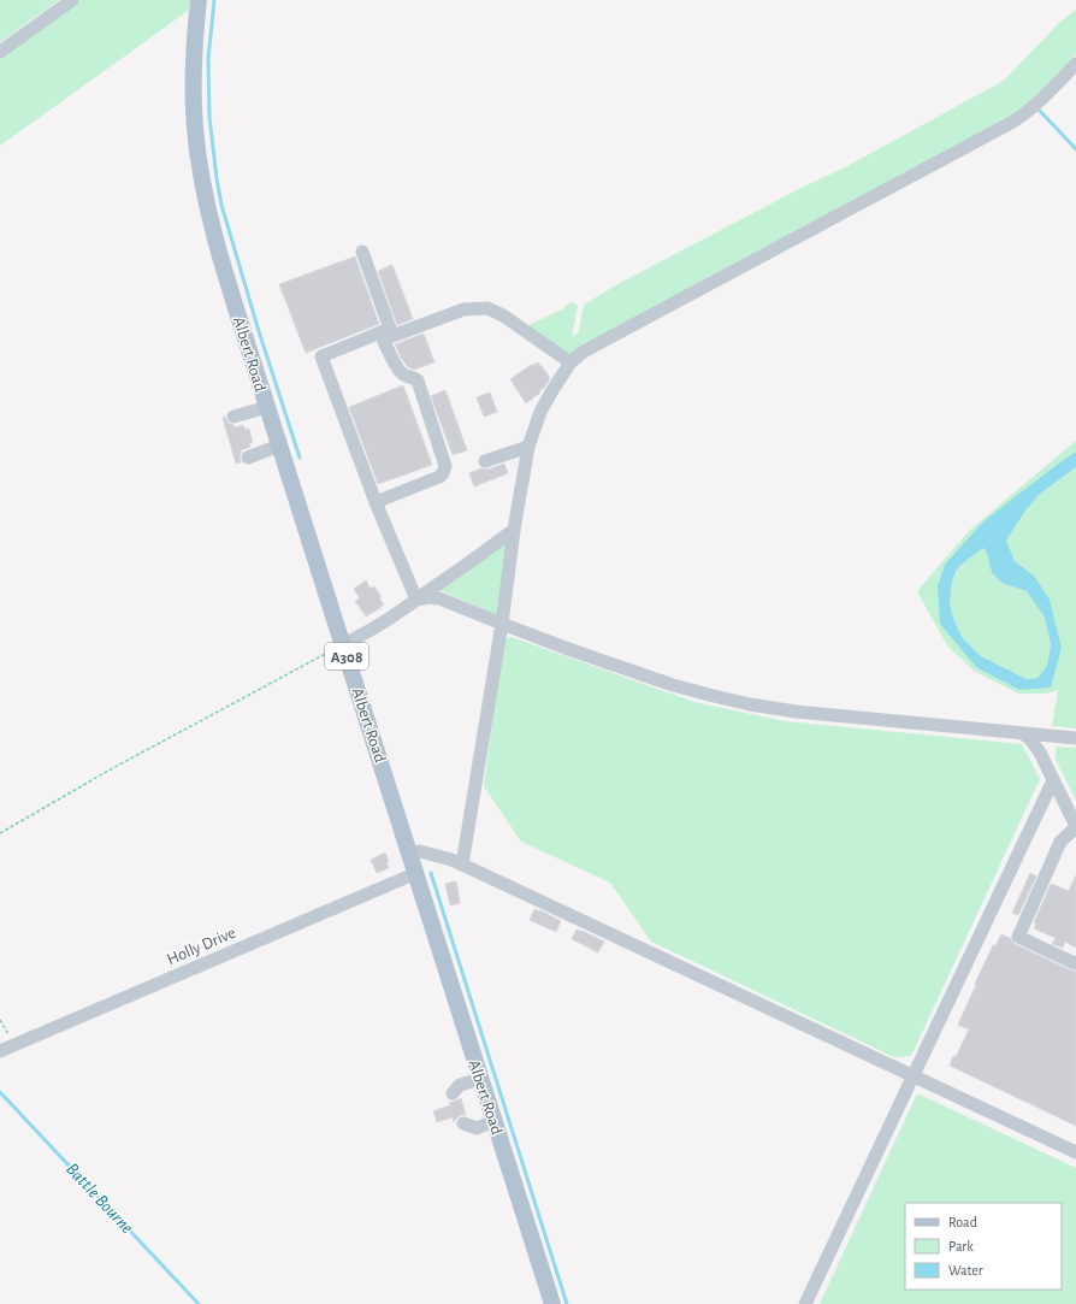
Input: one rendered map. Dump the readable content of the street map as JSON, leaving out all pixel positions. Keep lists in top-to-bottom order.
{
  "streets": {
    "main road": ["Albert Road", "A308"],
    "lane": ["Holly Drive"]
  },
  "crossings": [
    ["Albert Road", "Holly Drive"]
  ],
  "water": ["Battle Bourne"],
  "legend": ["Road", "Park", "Water"]
}
